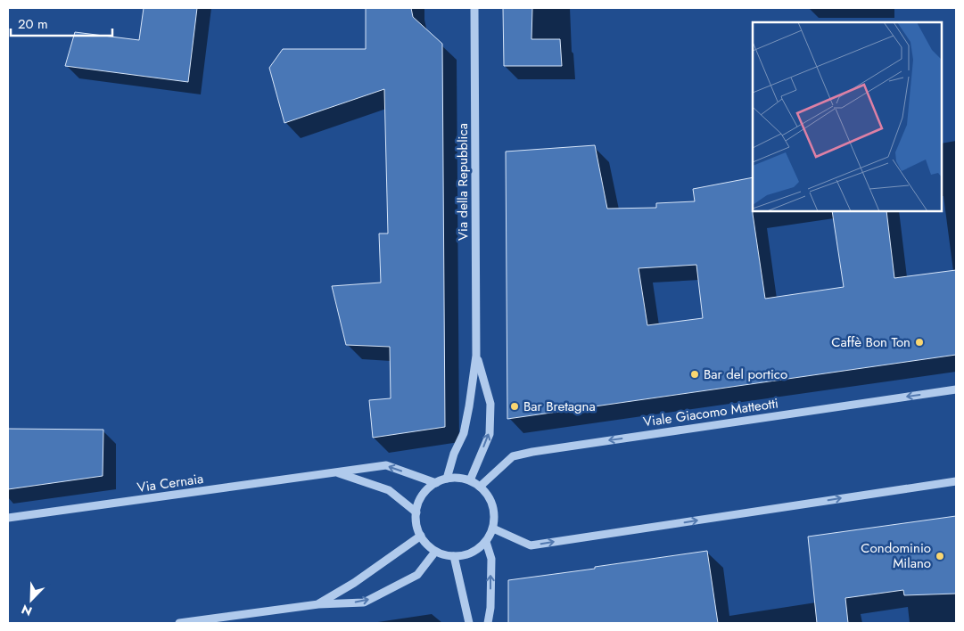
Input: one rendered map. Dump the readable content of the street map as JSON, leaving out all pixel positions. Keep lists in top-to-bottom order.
{
  "streets": {
    "street": ["Via della Repubblica", "Viale Giacomo Matteotti", "Via Cernaia"]
  },
  "crossings": [
    ["Via della Repubblica", "Viale Giacomo Matteotti"],
    ["Via della Repubblica", "Via Cernaia"],
    ["Viale Giacomo Matteotti", "Via Cernaia"]
  ],
  "one_way": ["Viale Giacomo Matteotti"],
  "places": [
    "Caffè Bon Ton",
    "Bar del portico",
    "Bar Bretagna",
    "Condominio Milano"
  ],
  "scale_bar": "20 m",
  "north": "bottom left"
}
